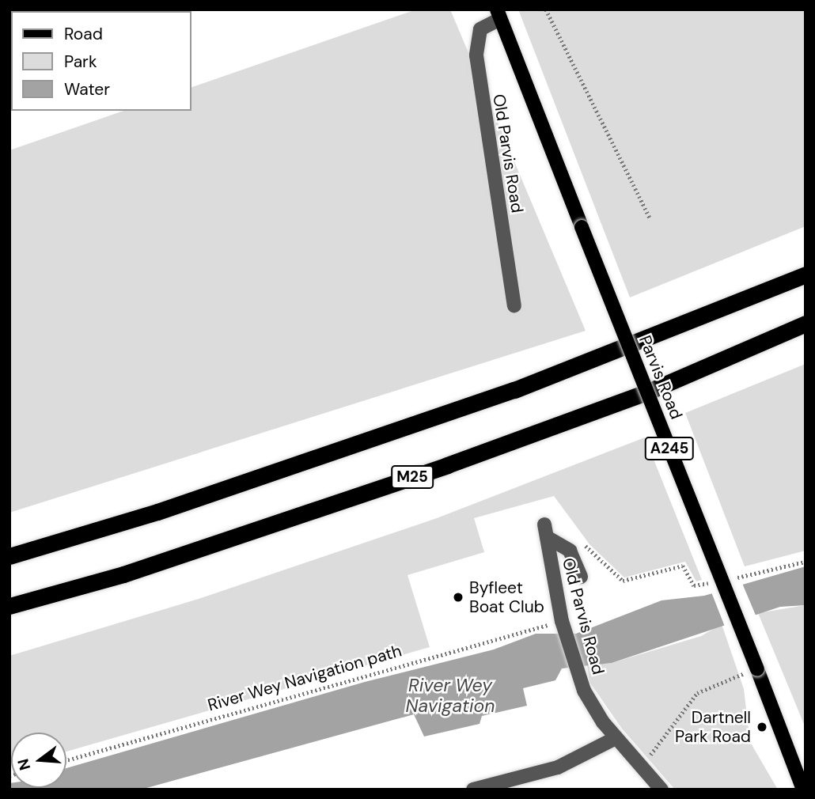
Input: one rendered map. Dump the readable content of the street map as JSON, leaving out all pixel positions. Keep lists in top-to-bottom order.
{
  "streets": {
    "highway": ["M25"],
    "main road": ["Parvis Road", "A245"],
    "street": ["Old Parvis Road"],
    "path": ["River Wey Navigation path"]
  },
  "crossings": [
    ["Old Parvis Road", "Parvis Road"],
    ["Old Parvis Road", "River Wey Navigation path"]
  ],
  "water": ["River Wey Navigation"],
  "places": ["Byfleet Boat Club", "Dartnell Park Road"],
  "legend": ["Road", "Park", "Water"],
  "north": "left"
}
